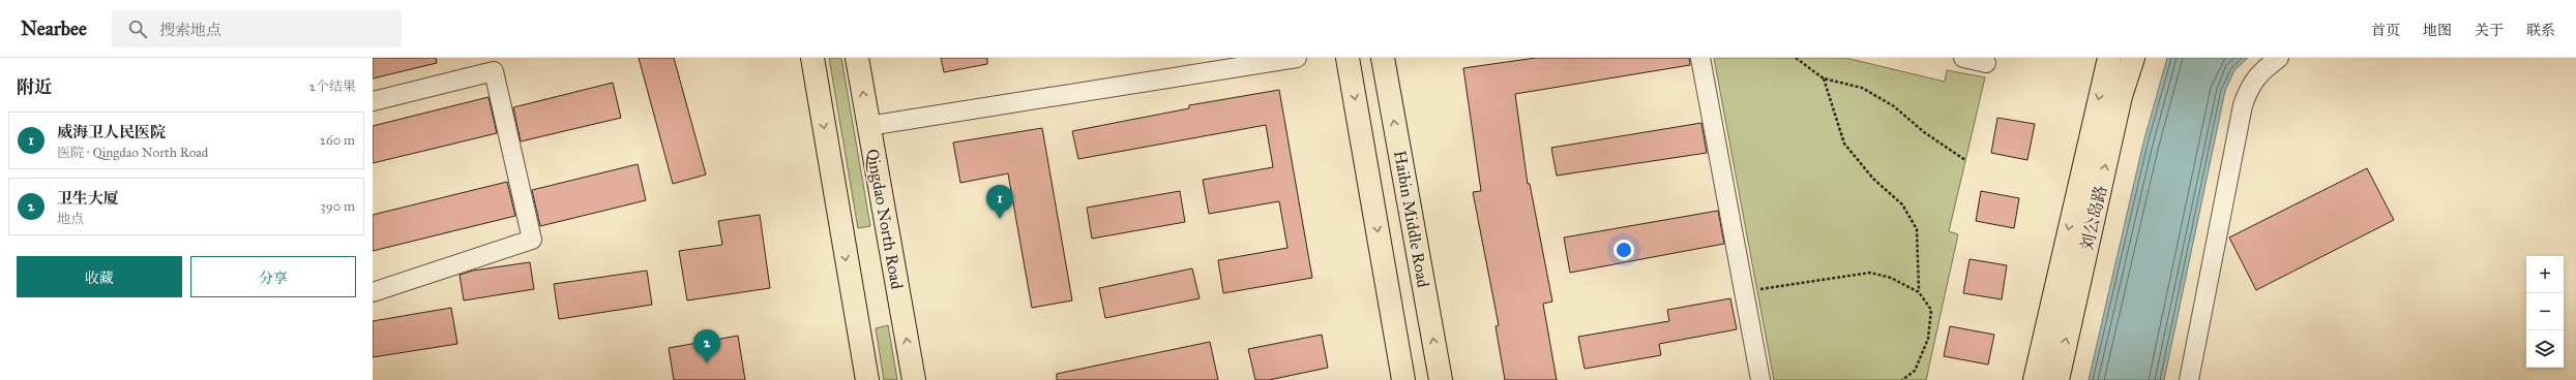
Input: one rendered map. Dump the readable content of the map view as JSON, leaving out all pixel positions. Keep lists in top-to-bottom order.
{
  "streets": {
    "main road": ["刘公岛路", "Qingdao North Road", "Haibin Middle Road"]
  },
  "page": {
    "header": "Nearbee",
    "search": "搜索地点",
    "nav": [
      "首页",
      "地图",
      "关于",
      "联系"
    ],
    "heading": ["附近", "2个结果"],
    "list": [
      {
        "mark": "1",
        "name": "威海卫人民医院",
        "note": "医院 · Qingdao North Road",
        "value": "260 m"
      },
      {
        "mark": "2",
        "name": "卫生大厦",
        "note": "地点",
        "value": "390 m"
      }
    ],
    "pins": ["1", "2"],
    "buttons": ["收藏", "分享"],
    "map_buttons": ["+", "−"]
  }
}
